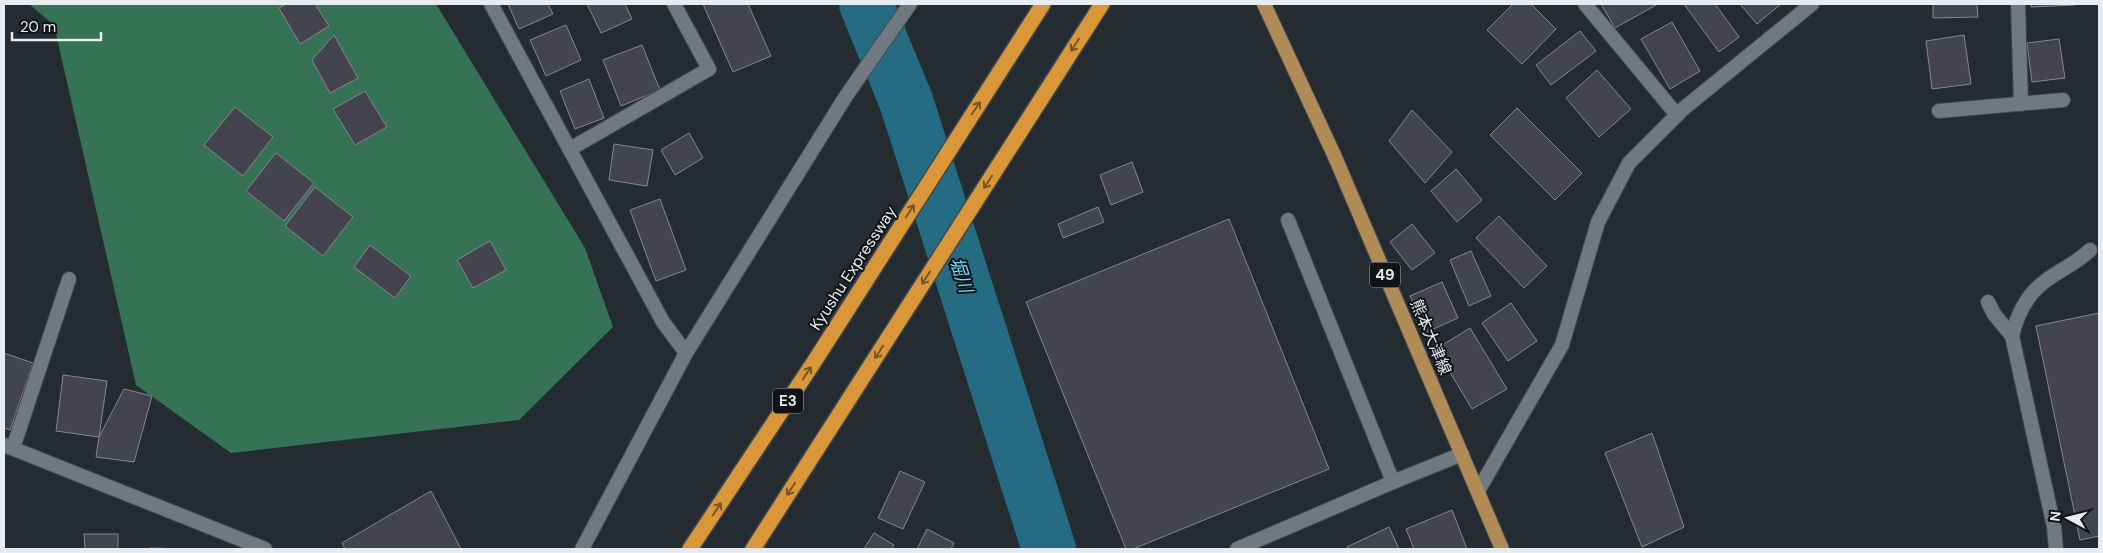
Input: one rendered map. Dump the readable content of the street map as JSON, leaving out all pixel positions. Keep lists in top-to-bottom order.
{
  "streets": {
    "highway": ["Kyushu Expressway", "E3"],
    "main road": ["49", "熊本大津線"]
  },
  "water": ["堀川"],
  "scale_bar": "20 m",
  "north": "left"
}
